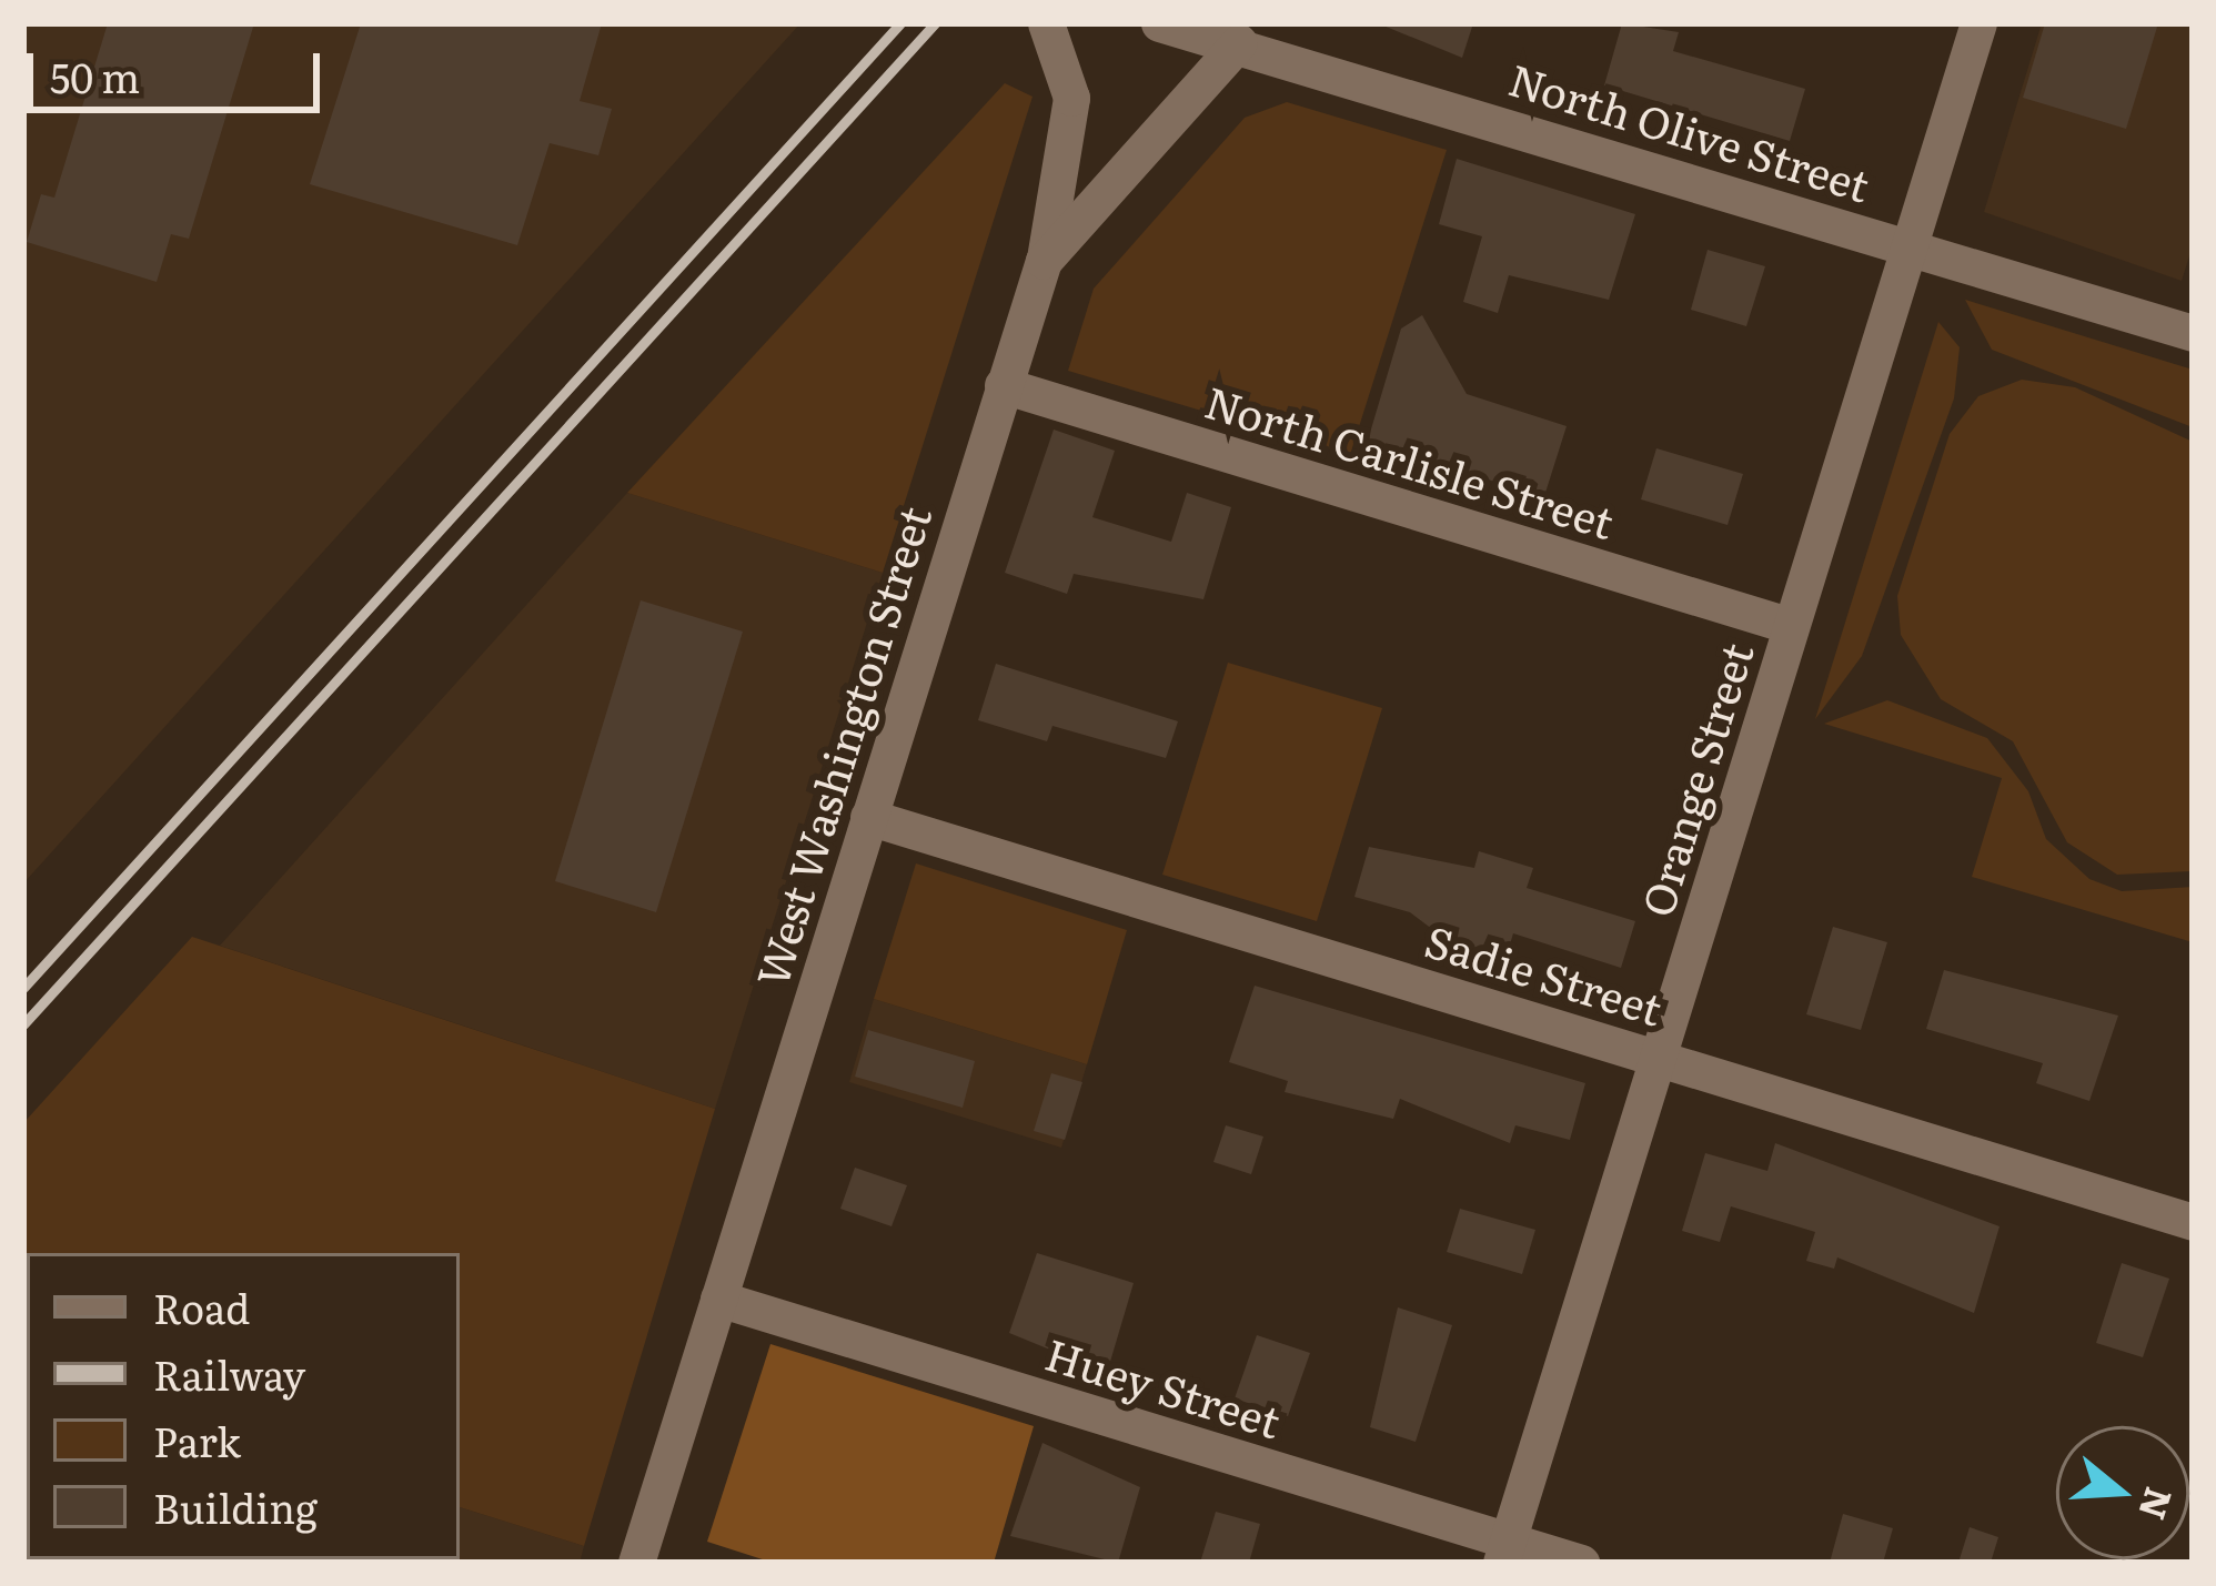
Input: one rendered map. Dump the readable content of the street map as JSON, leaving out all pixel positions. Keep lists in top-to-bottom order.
{
  "streets": {
    "street": [
      "North Olive Street",
      "North Carlisle Street",
      "West Washington Street",
      "Orange Street",
      "Sadie Street",
      "Huey Street"
    ]
  },
  "crossings": [
    ["North Olive Street", "West Washington Street"],
    ["North Olive Street", "Orange Street"],
    ["North Carlisle Street", "West Washington Street"],
    ["North Carlisle Street", "Orange Street"],
    ["West Washington Street", "Sadie Street"],
    ["West Washington Street", "Huey Street"],
    ["Orange Street", "Sadie Street"],
    ["Orange Street", "Huey Street"]
  ],
  "legend": [
    "Road",
    "Railway",
    "Park",
    "Building"
  ],
  "scale_bar": "50 m",
  "north": "right"
}
